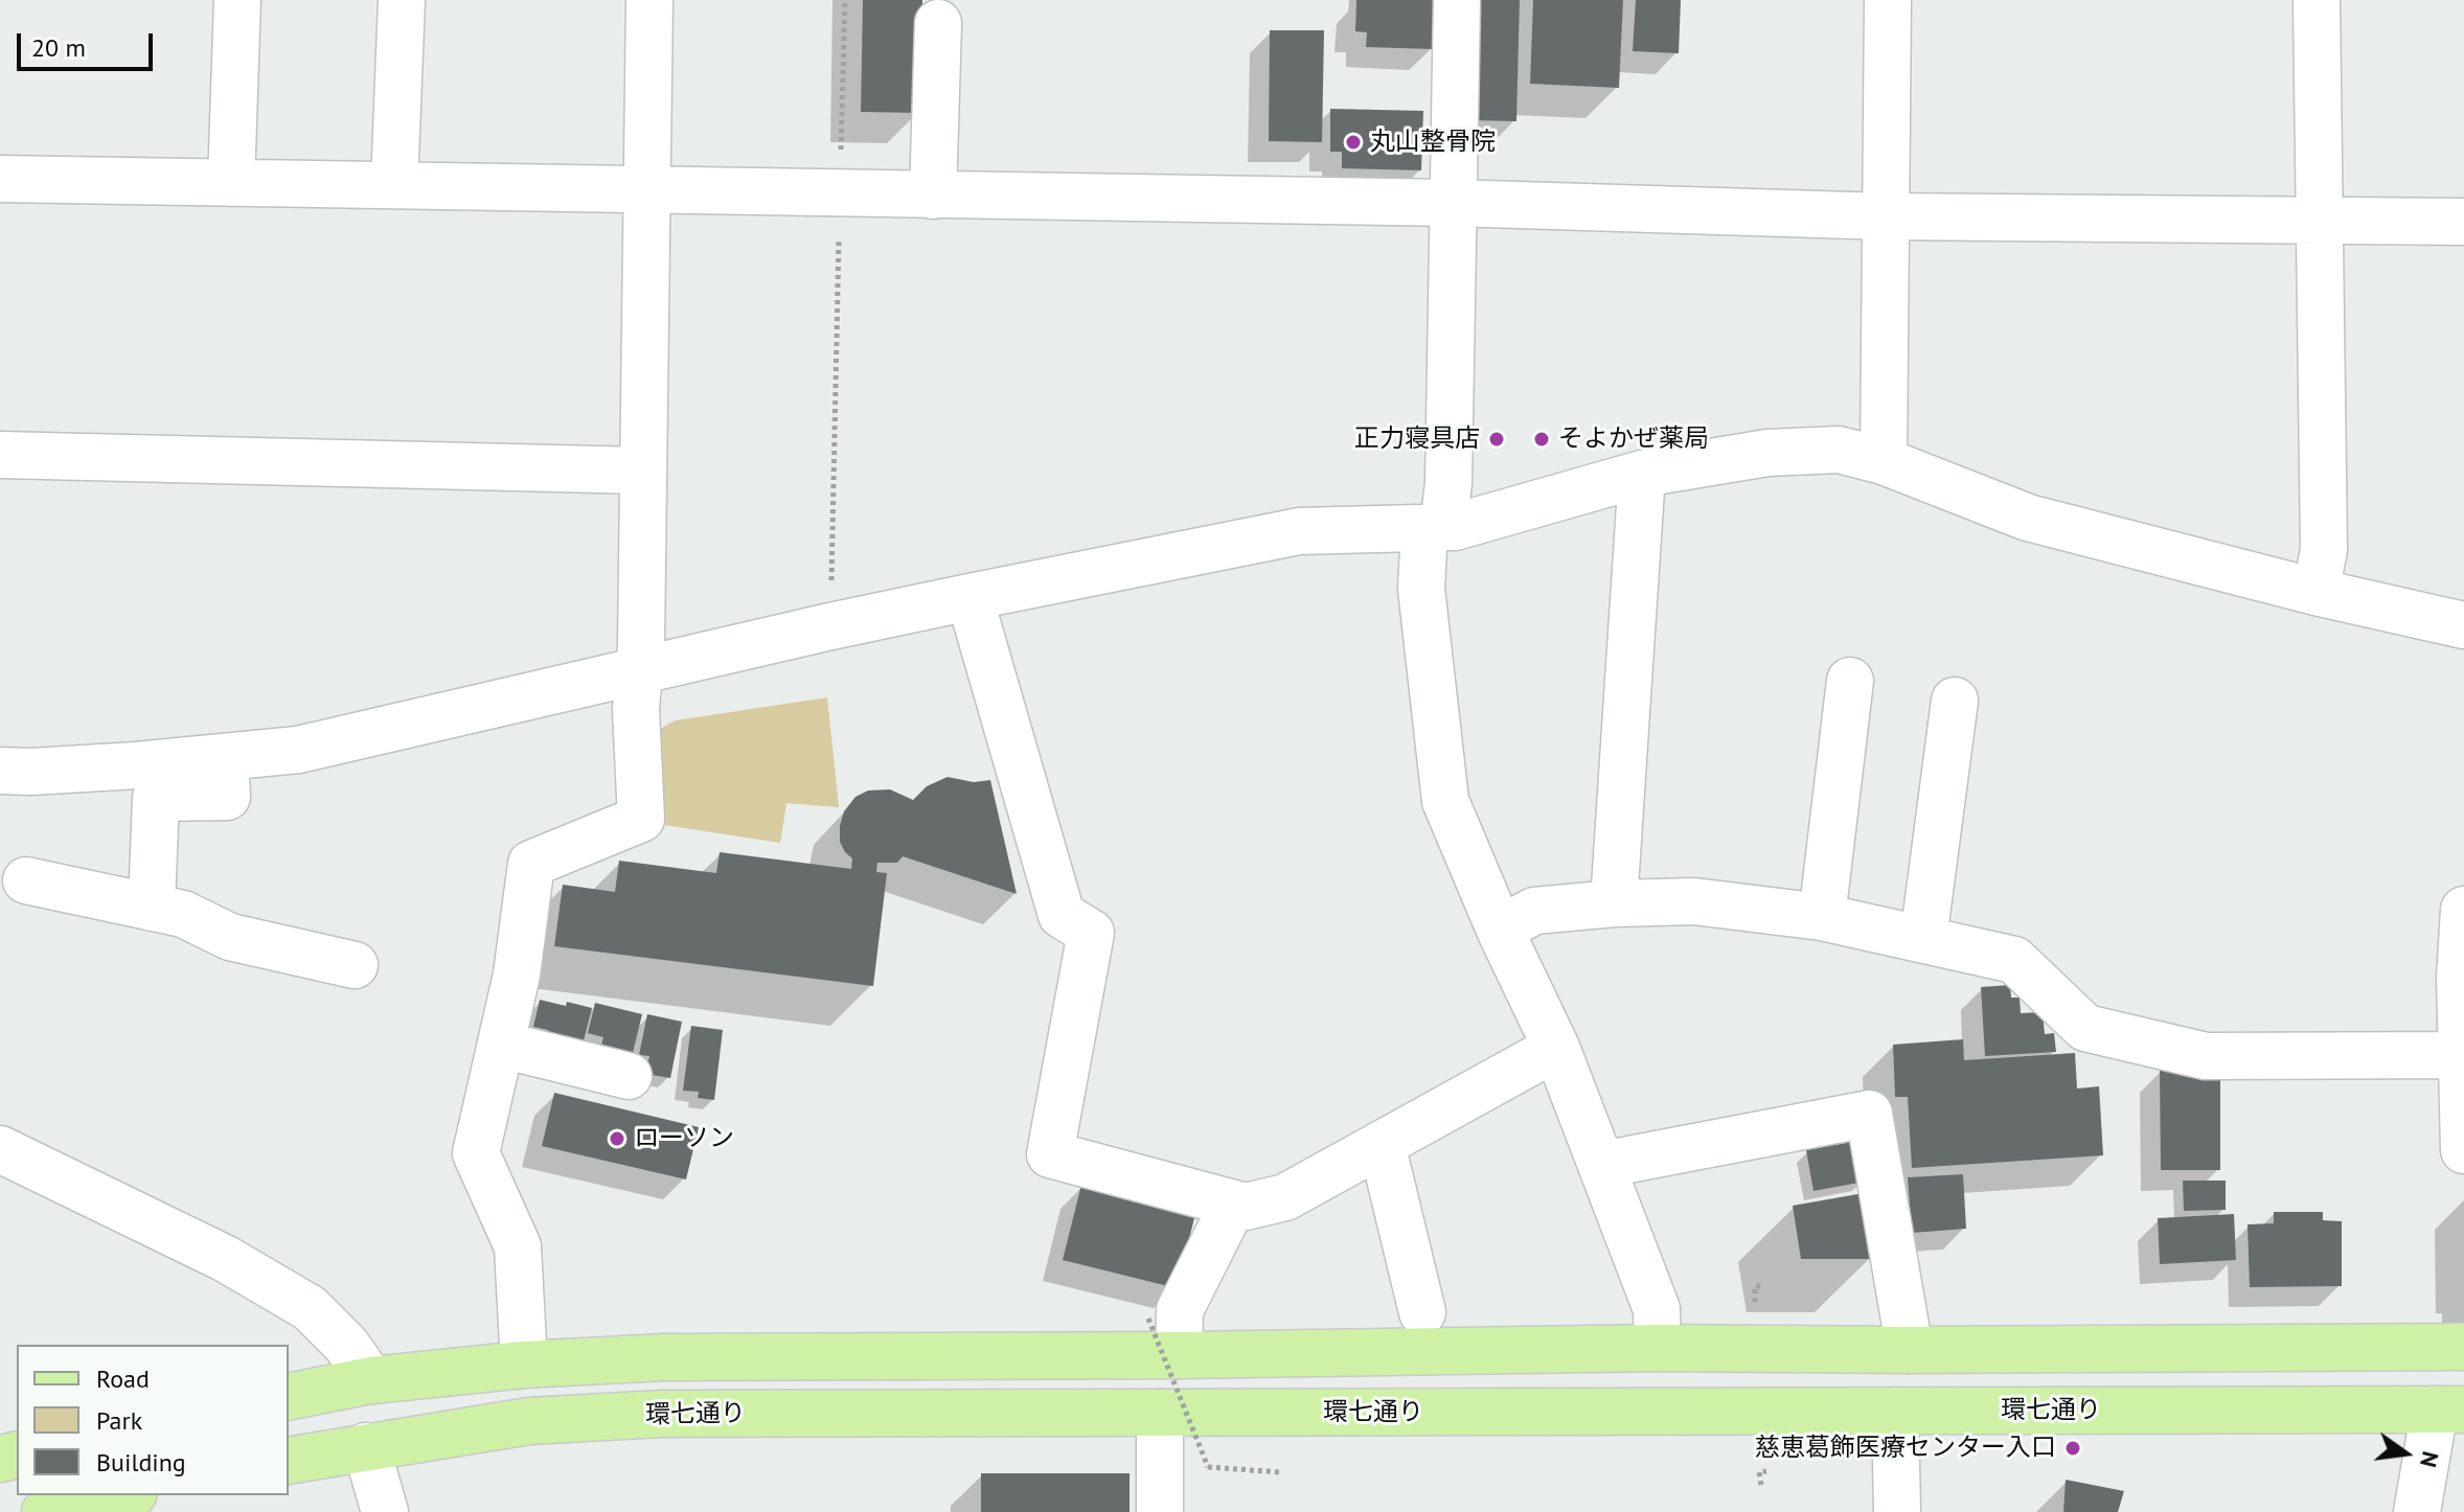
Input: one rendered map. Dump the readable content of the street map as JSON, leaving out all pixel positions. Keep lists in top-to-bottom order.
{
  "streets": {
    "main road": ["環七通り"]
  },
  "places": [
    "丸山整骨院",
    "正力寝具店",
    "そよかぜ薬局",
    "ローソン",
    "慈恵葛飾医療センター入口"
  ],
  "legend": ["Road", "Park", "Building"],
  "scale_bar": "20 m",
  "north": "right"
}
